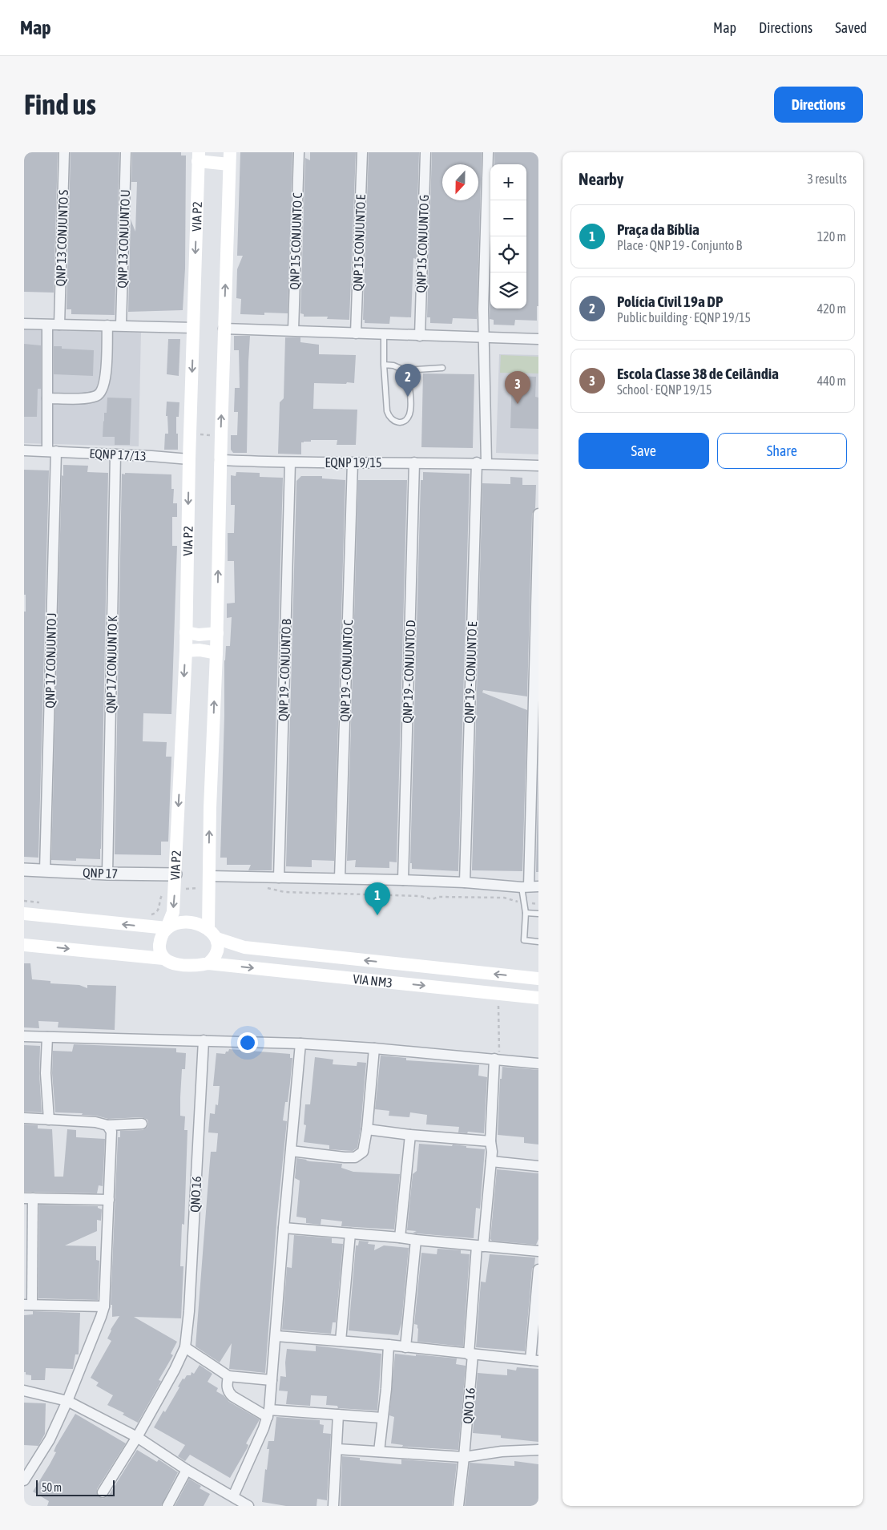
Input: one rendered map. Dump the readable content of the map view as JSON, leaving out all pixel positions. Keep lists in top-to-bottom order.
{
  "streets": {
    "main road": ["VIA P2", "VIA NM3"],
    "street": [
      "QNP 13 CONJUNTO S",
      "QNP 13 CONJUNTO U",
      "QNP 15 CONJUNTO C",
      "QNP 15 CONJUNTO E",
      "QNP 15 CONJUNTO G",
      "EQNP 17/13",
      "EQNP 19/15",
      "QNP 17 CONJUNTO J",
      "QNP 17 CONJUNTO K",
      "QNP 19 - CONJUNTO B",
      "QNP 19 - CONJUNTO C",
      "QNP 19 - CONJUNTO D",
      "QNP 19 - CONJUNTO E",
      "QNP 17",
      "QNO 16"
    ]
  },
  "crossings": [
    ["VIA P2", "EQNP 17/13"],
    ["VIA P2", "QNP 17"],
    ["VIA P2", "VIA NM3"],
    ["EQNP 17/13", "QNP 17 CONJUNTO J"],
    ["EQNP 17/13", "QNP 17 CONJUNTO K"],
    ["EQNP 19/15", "QNP 19 - CONJUNTO B"],
    ["EQNP 19/15", "QNP 19 - CONJUNTO C"],
    ["EQNP 19/15", "QNP 19 - CONJUNTO D"],
    ["EQNP 19/15", "QNP 19 - CONJUNTO E"],
    ["QNP 17 CONJUNTO J", "QNP 17"],
    ["QNP 17 CONJUNTO K", "QNP 17"]
  ],
  "scale_bar": "50 m",
  "north": "bottom",
  "page": {
    "header": "Map",
    "nav": ["Map", "Directions", "Saved"],
    "buttons": [
      "Directions",
      ["Save", "Share"]
    ],
    "title": "Find us",
    "heading": ["Nearby", "3 results"],
    "map_buttons": ["+", "−"],
    "list": [
      {
        "mark": "1",
        "name": "Praça da Bíblia",
        "note": "Place · QNP 19 - Conjunto B",
        "value": "120 m"
      },
      {
        "mark": "2",
        "name": "Polícia Civil 19a DP",
        "note": "Public building · EQNP 19/15",
        "value": "420 m"
      },
      {
        "mark": "3",
        "name": "Escola Classe 38 de Ceilândia",
        "note": "School · EQNP 19/15",
        "value": "440 m"
      }
    ],
    "pins": ["2", "3", "1"],
    "scale": "50 m"
  }
}
